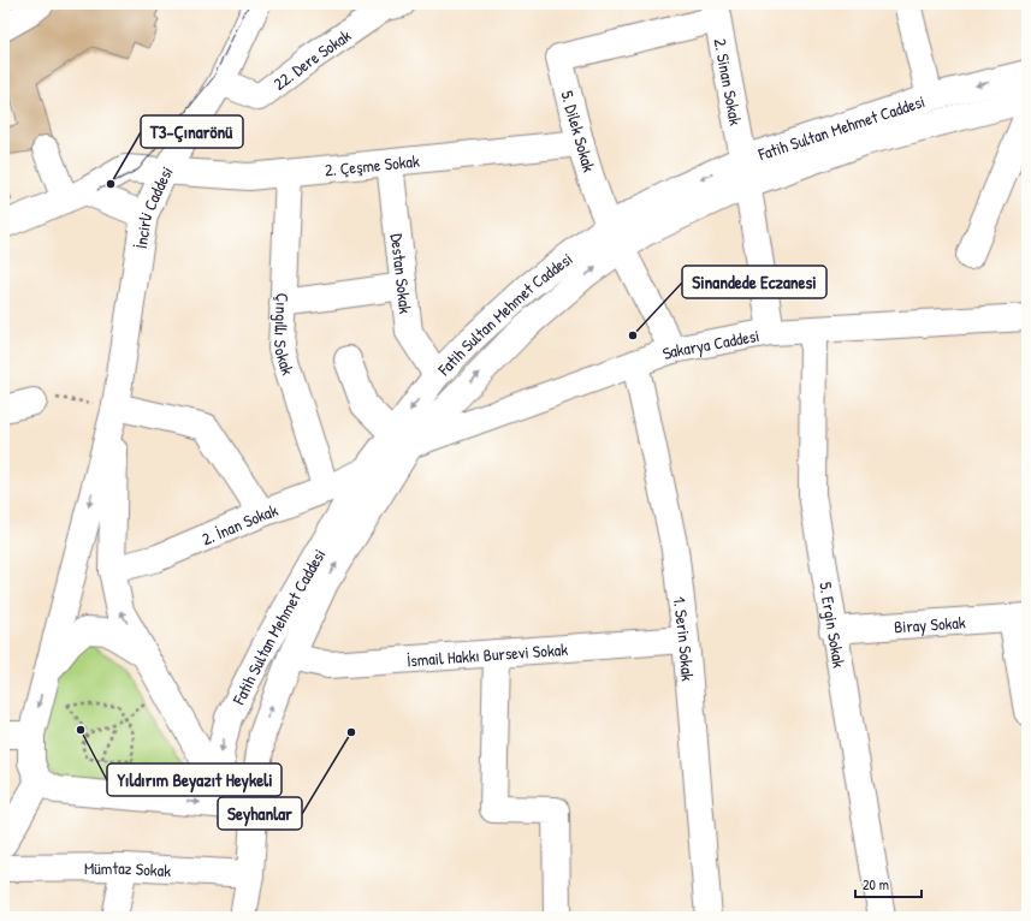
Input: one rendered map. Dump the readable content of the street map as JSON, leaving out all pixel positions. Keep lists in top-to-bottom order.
{
  "streets": {
    "street": [
      "22. Dere Sokak",
      "2. Sinan Sokak",
      "Fatih Sultan Mehmet Caddesi",
      "5. Dilek Sokak",
      "2. Çeşme Sokak",
      "İncirli Caddesi",
      "Destan Sokak",
      "Çıngıllı Sokak",
      "Sakarya Caddesi",
      "2. İnan Sokak",
      "Biray Sokak",
      "5. Ergin Sokak",
      "1. Serin Sokak",
      "İsmail Hakkı Bursevi Sokak",
      "Mümtaz Sokak"
    ]
  },
  "crossings": [
    ["22. Dere Sokak", "İncirli Caddesi"],
    ["2. Sinan Sokak", "Fatih Sultan Mehmet Caddesi"],
    ["2. Sinan Sokak", "5. Dilek Sokak"],
    ["2. Sinan Sokak", "Sakarya Caddesi"],
    ["Fatih Sultan Mehmet Caddesi", "5. Dilek Sokak"],
    ["Fatih Sultan Mehmet Caddesi", "Destan Sokak"],
    ["Fatih Sultan Mehmet Caddesi", "Sakarya Caddesi"],
    ["Fatih Sultan Mehmet Caddesi", "2. İnan Sokak"],
    ["Fatih Sultan Mehmet Caddesi", "İsmail Hakkı Bursevi Sokak"],
    ["Fatih Sultan Mehmet Caddesi", "Mümtaz Sokak"],
    ["5. Dilek Sokak", "2. Çeşme Sokak"],
    ["5. Dilek Sokak", "Sakarya Caddesi"],
    ["2. Çeşme Sokak", "İncirli Caddesi"],
    ["2. Çeşme Sokak", "Destan Sokak"],
    ["2. Çeşme Sokak", "Çıngıllı Sokak"],
    ["Çıngıllı Sokak", "2. İnan Sokak"],
    ["Sakarya Caddesi", "5. Ergin Sokak"],
    ["Sakarya Caddesi", "1. Serin Sokak"],
    ["Biray Sokak", "5. Ergin Sokak"],
    ["1. Serin Sokak", "İsmail Hakkı Bursevi Sokak"]
  ],
  "places": [
    "T3-Çınarönü",
    "Sinandede Eczanesi",
    "Yıldırım Beyazıt Heykeli",
    "Seyhanlar"
  ],
  "scale_bar": "20 m"
}
